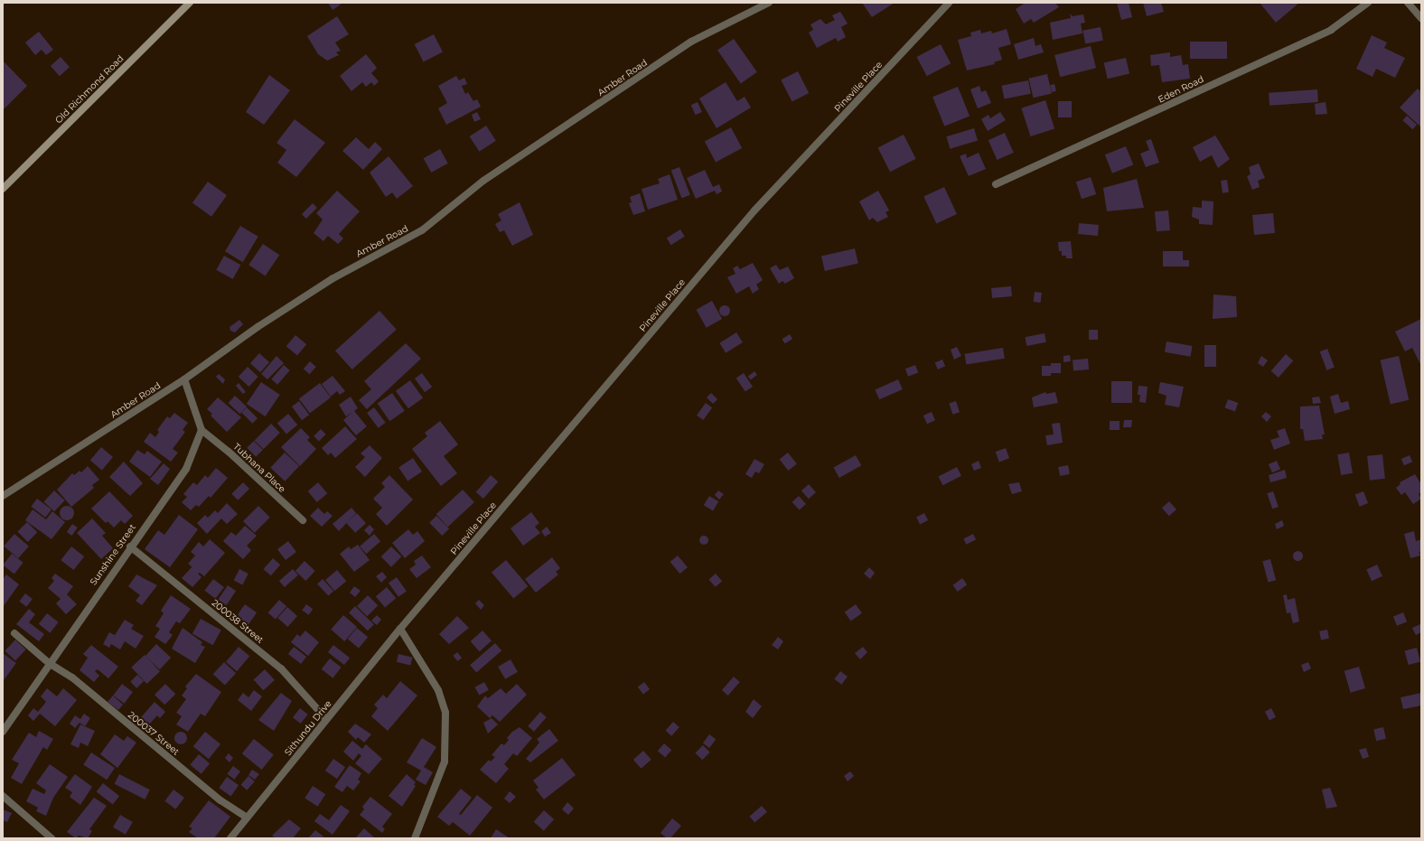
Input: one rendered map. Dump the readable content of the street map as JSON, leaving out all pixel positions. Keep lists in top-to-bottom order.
{
  "streets": {
    "street": [
      "Amber Road",
      "Pineville Place",
      "Old Richmond Road",
      "Eden Road",
      "Tubhana Place",
      "Sunshine Street",
      "200038 Street",
      "Sithundu Drive",
      "200037 Street"
    ]
  },
  "crossings": [
    ["Pineville Place", "Sithundu Drive"],
    ["Tubhana Place", "Sunshine Street"],
    ["Sunshine Street", "200038 Street"],
    ["Sunshine Street", "200037 Street"],
    ["200038 Street", "Sithundu Drive"],
    ["Sithundu Drive", "200037 Street"]
  ]
}
